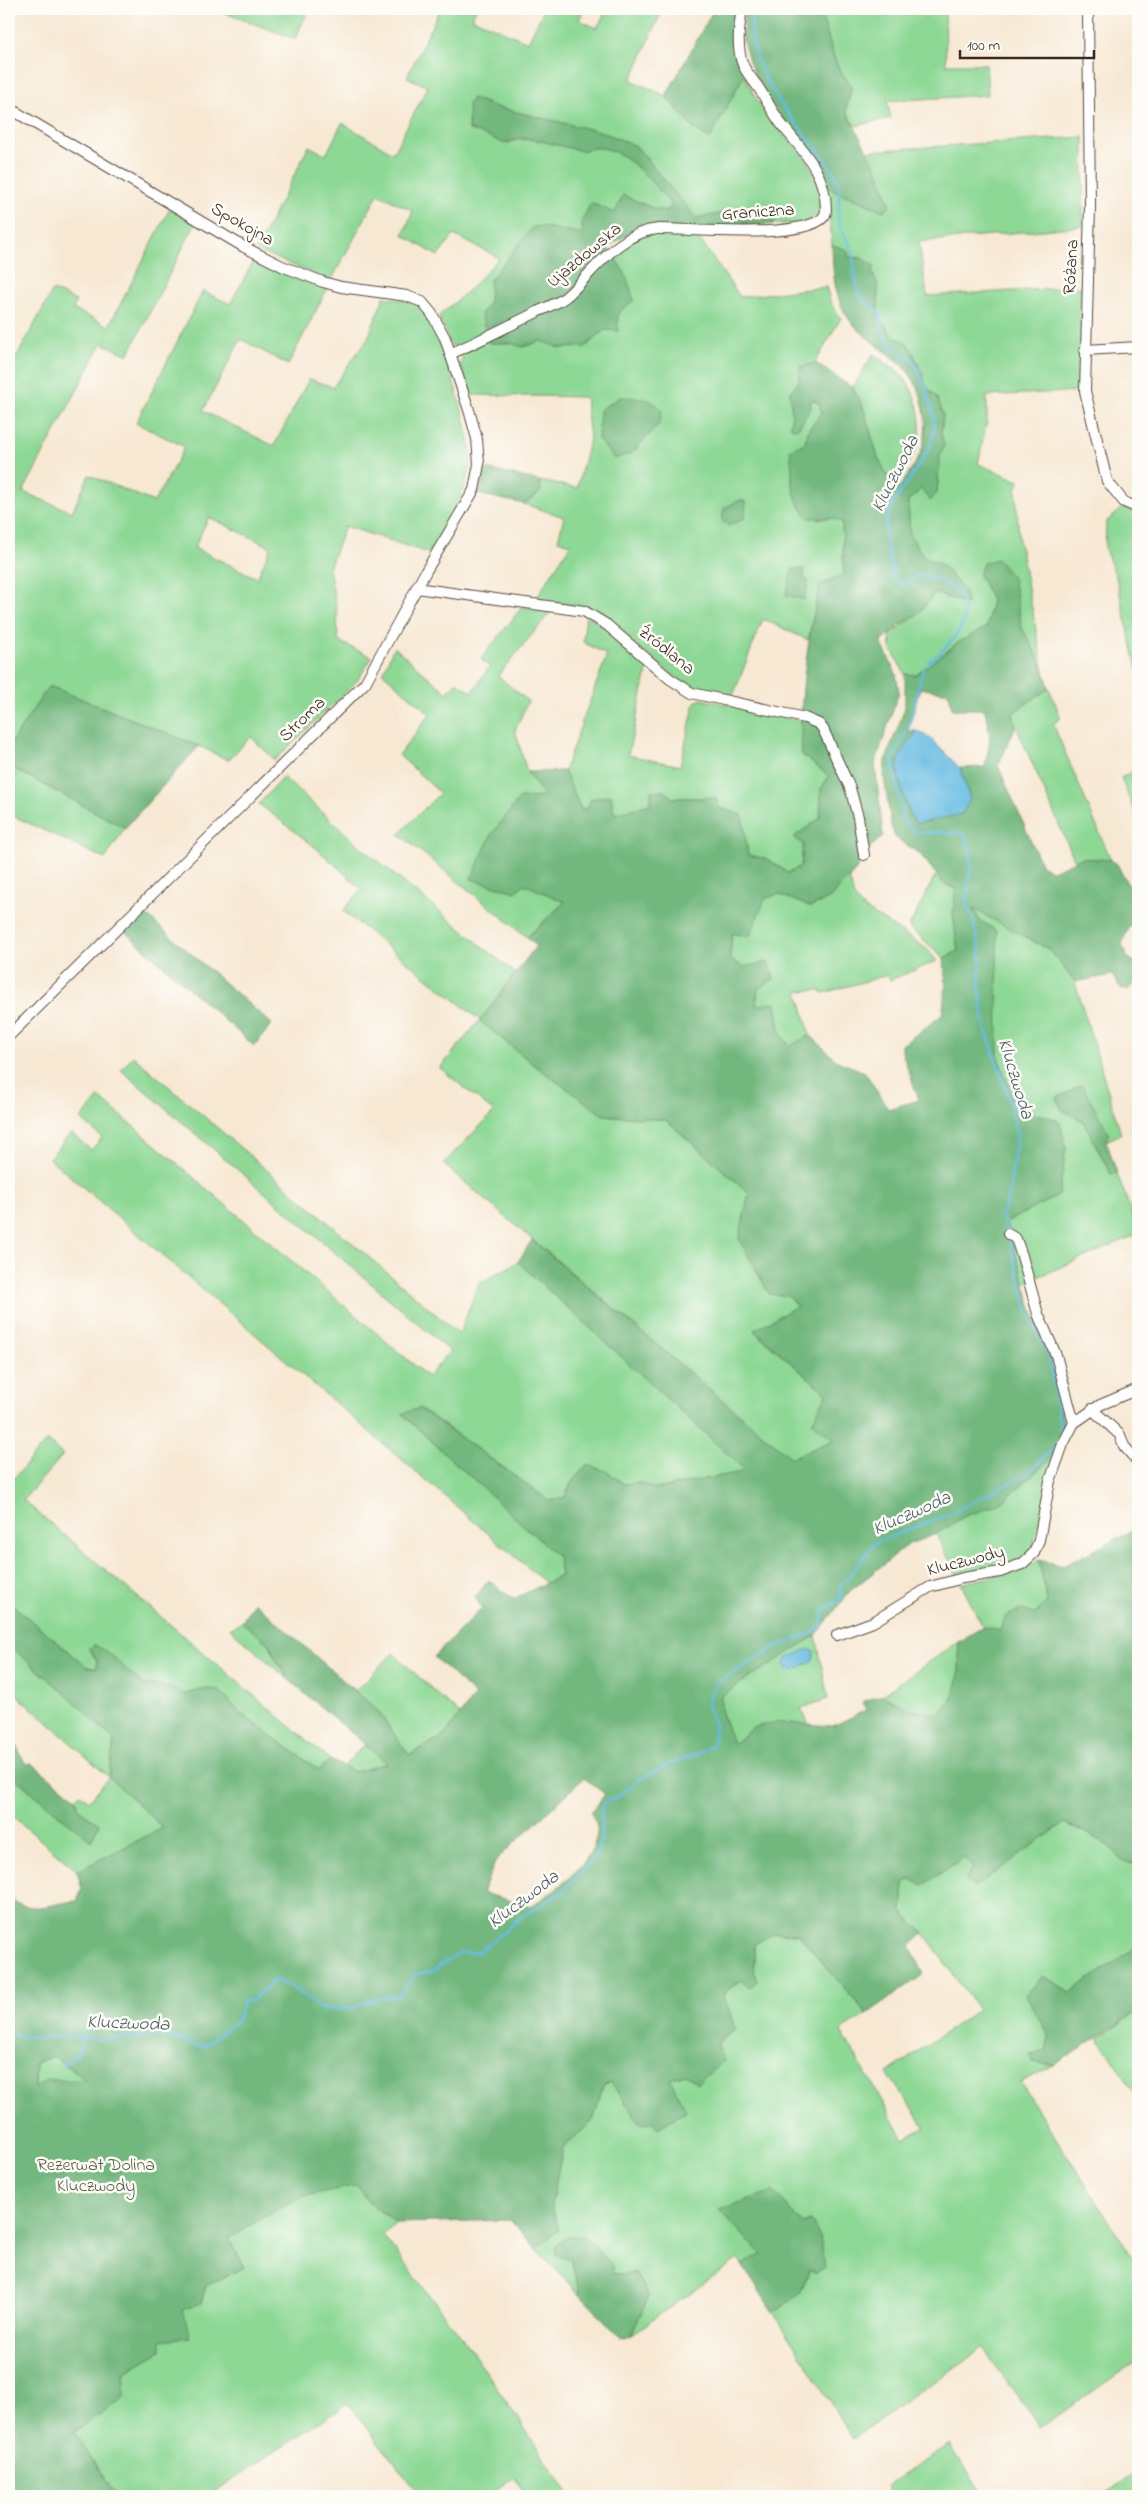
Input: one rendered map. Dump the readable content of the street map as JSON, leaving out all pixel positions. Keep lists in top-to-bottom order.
{
  "streets": {
    "street": [
      "Graniczna",
      "Spokojna",
      "Ujazdowska",
      "Różana",
      "Źródlana",
      "Stroma",
      "Kluczwody"
    ]
  },
  "crossings": [
    ["Graniczna", "Ujazdowska"],
    ["Spokojna", "Ujazdowska"],
    ["Spokojna", "Stroma"],
    ["Ujazdowska", "Stroma"],
    ["Źródlana", "Stroma"]
  ],
  "water": ["Kluczwoda"],
  "parks": ["Rezerwat Dolina Kluczwody"],
  "scale_bar": "100 m"
}
